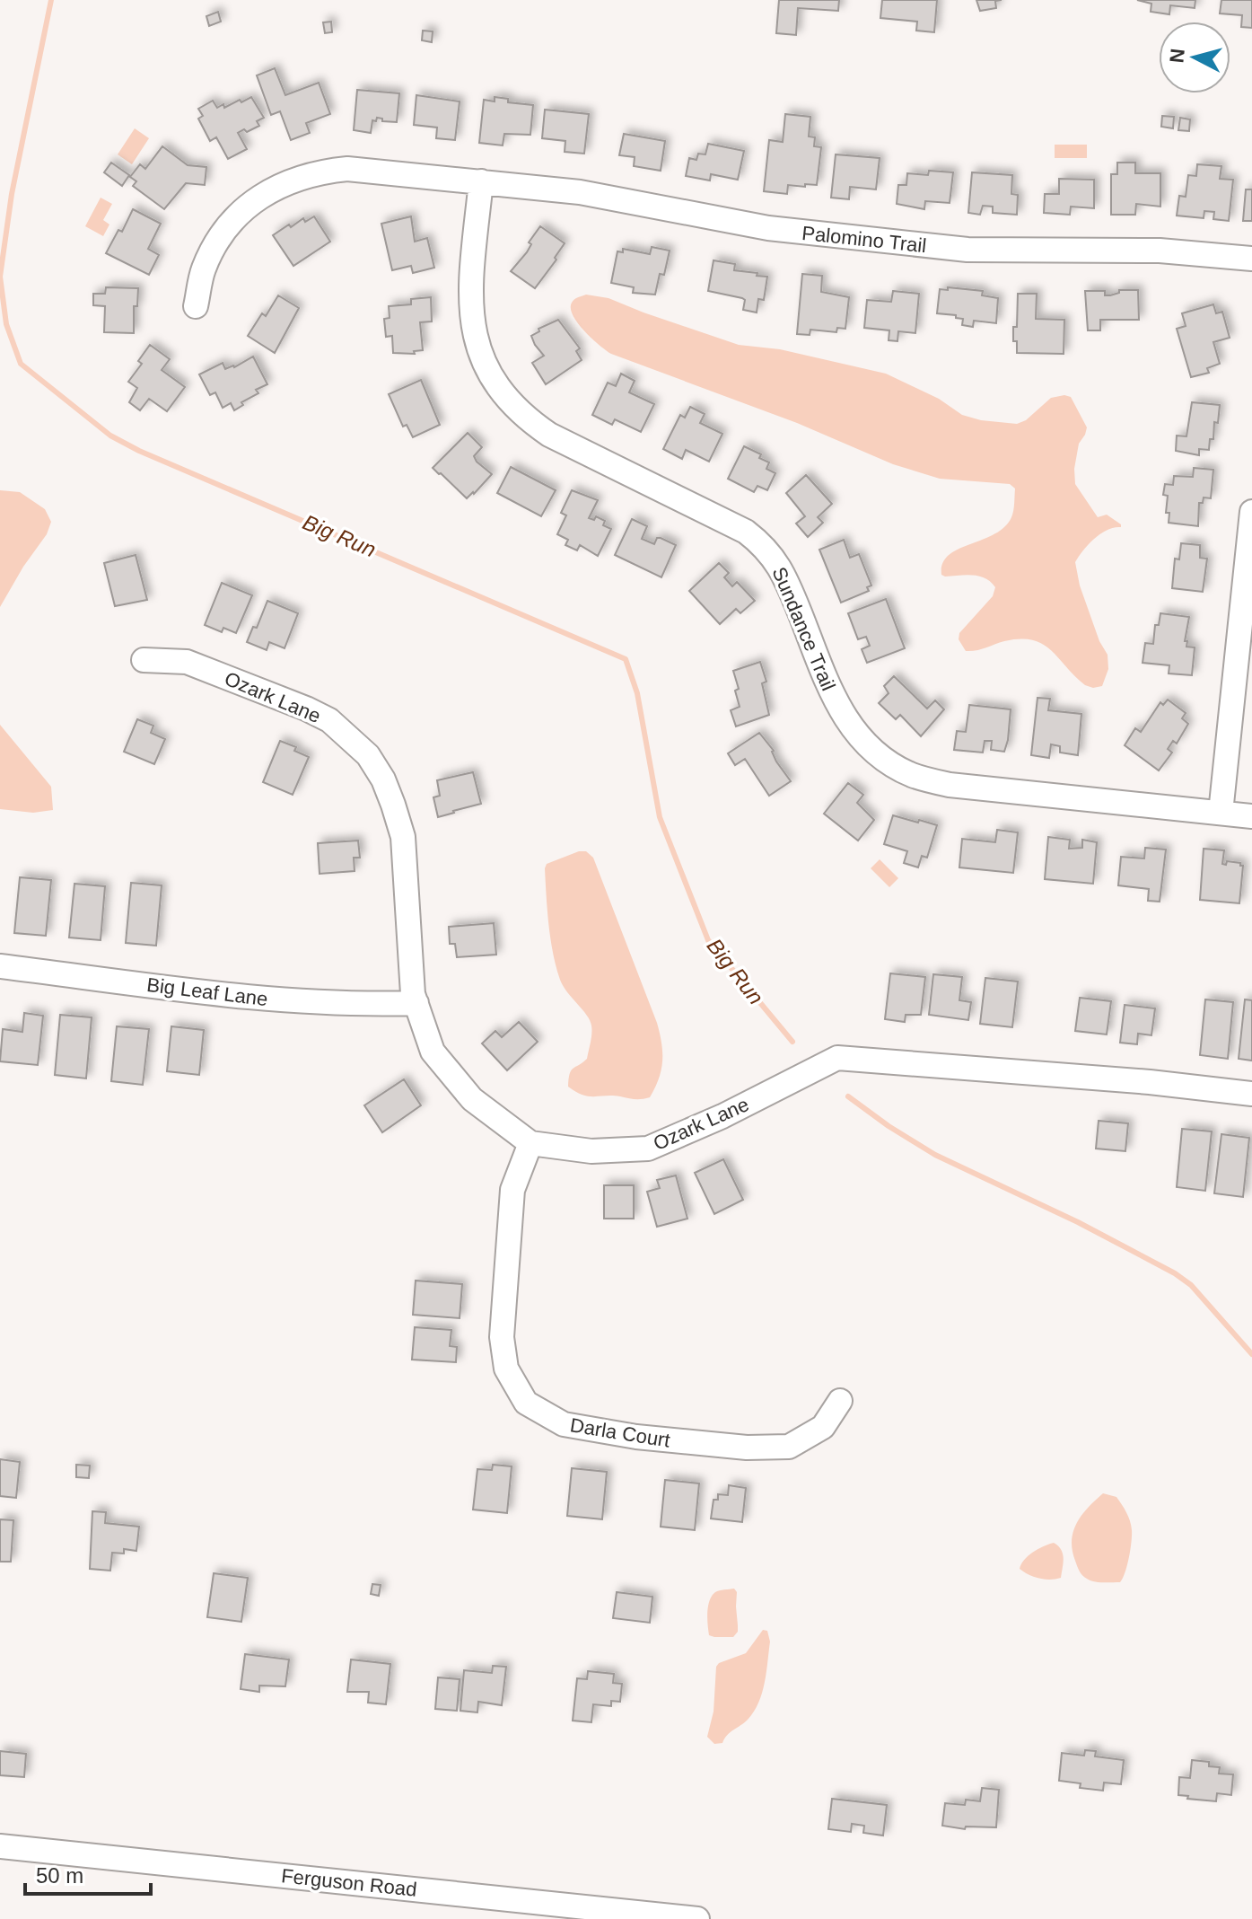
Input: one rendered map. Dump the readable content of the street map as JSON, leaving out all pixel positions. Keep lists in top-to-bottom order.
{
  "streets": {
    "street": [
      "Palomino Trail",
      "Sundance Trail",
      "Ozark Lane",
      "Big Leaf Lane",
      "Darla Court",
      "Ferguson Road"
    ]
  },
  "crossings": [
    ["Palomino Trail", "Sundance Trail"],
    ["Ozark Lane", "Big Leaf Lane"],
    ["Ozark Lane", "Darla Court"]
  ],
  "water": ["Big Run"],
  "scale_bar": "50 m",
  "north": "left"
}
